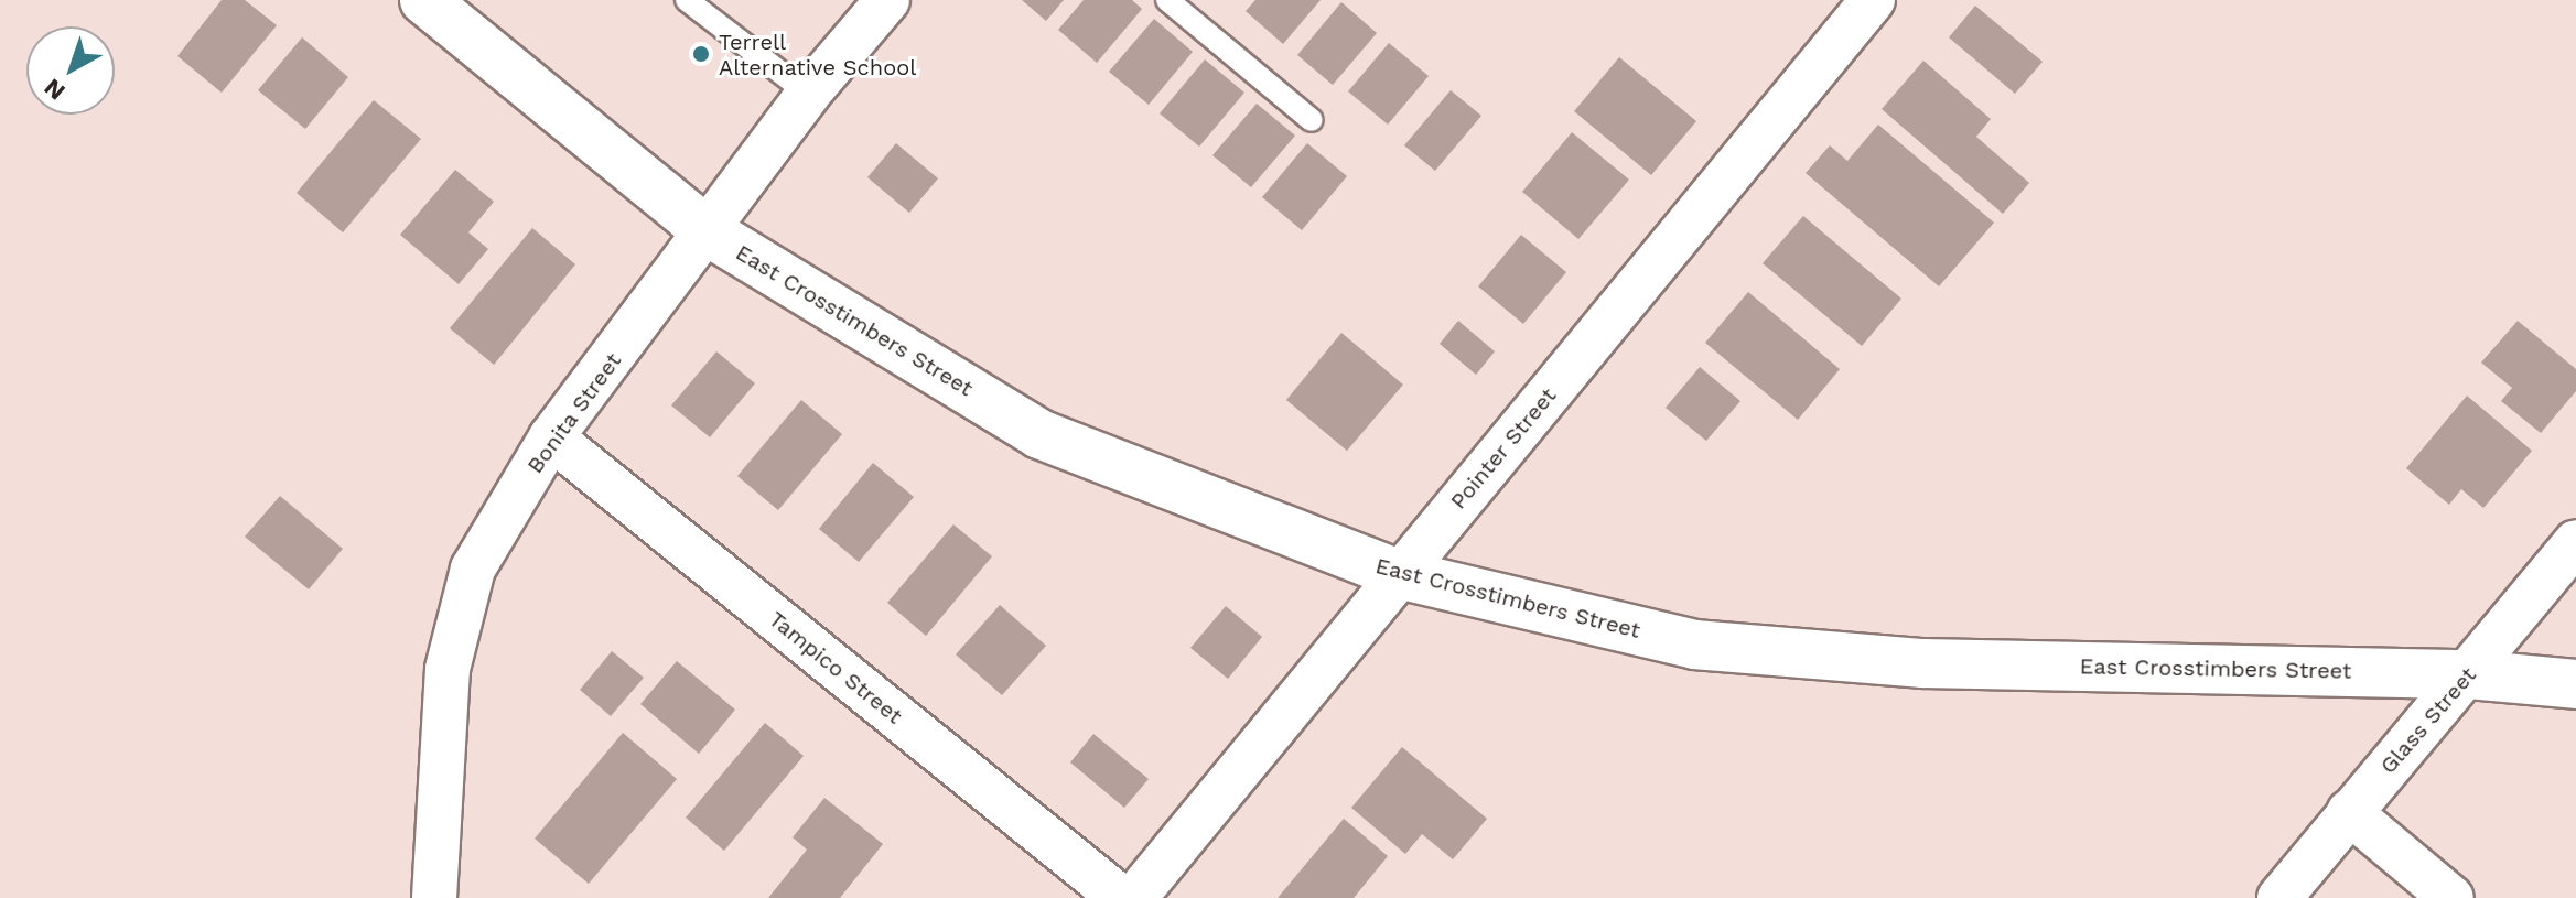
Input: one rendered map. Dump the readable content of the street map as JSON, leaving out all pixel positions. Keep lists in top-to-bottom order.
{
  "streets": {
    "main road": ["East Crosstimbers Street"],
    "street": [
      "Bonita Street",
      "Pointer Street",
      "Tampico Street",
      "Glass Street"
    ]
  },
  "crossings": [
    ["East Crosstimbers Street", "Bonita Street"],
    ["East Crosstimbers Street", "Pointer Street"],
    ["East Crosstimbers Street", "Glass Street"],
    ["Bonita Street", "Tampico Street"]
  ],
  "places": ["Terrell Alternative School"],
  "north": "bottom left"
}
